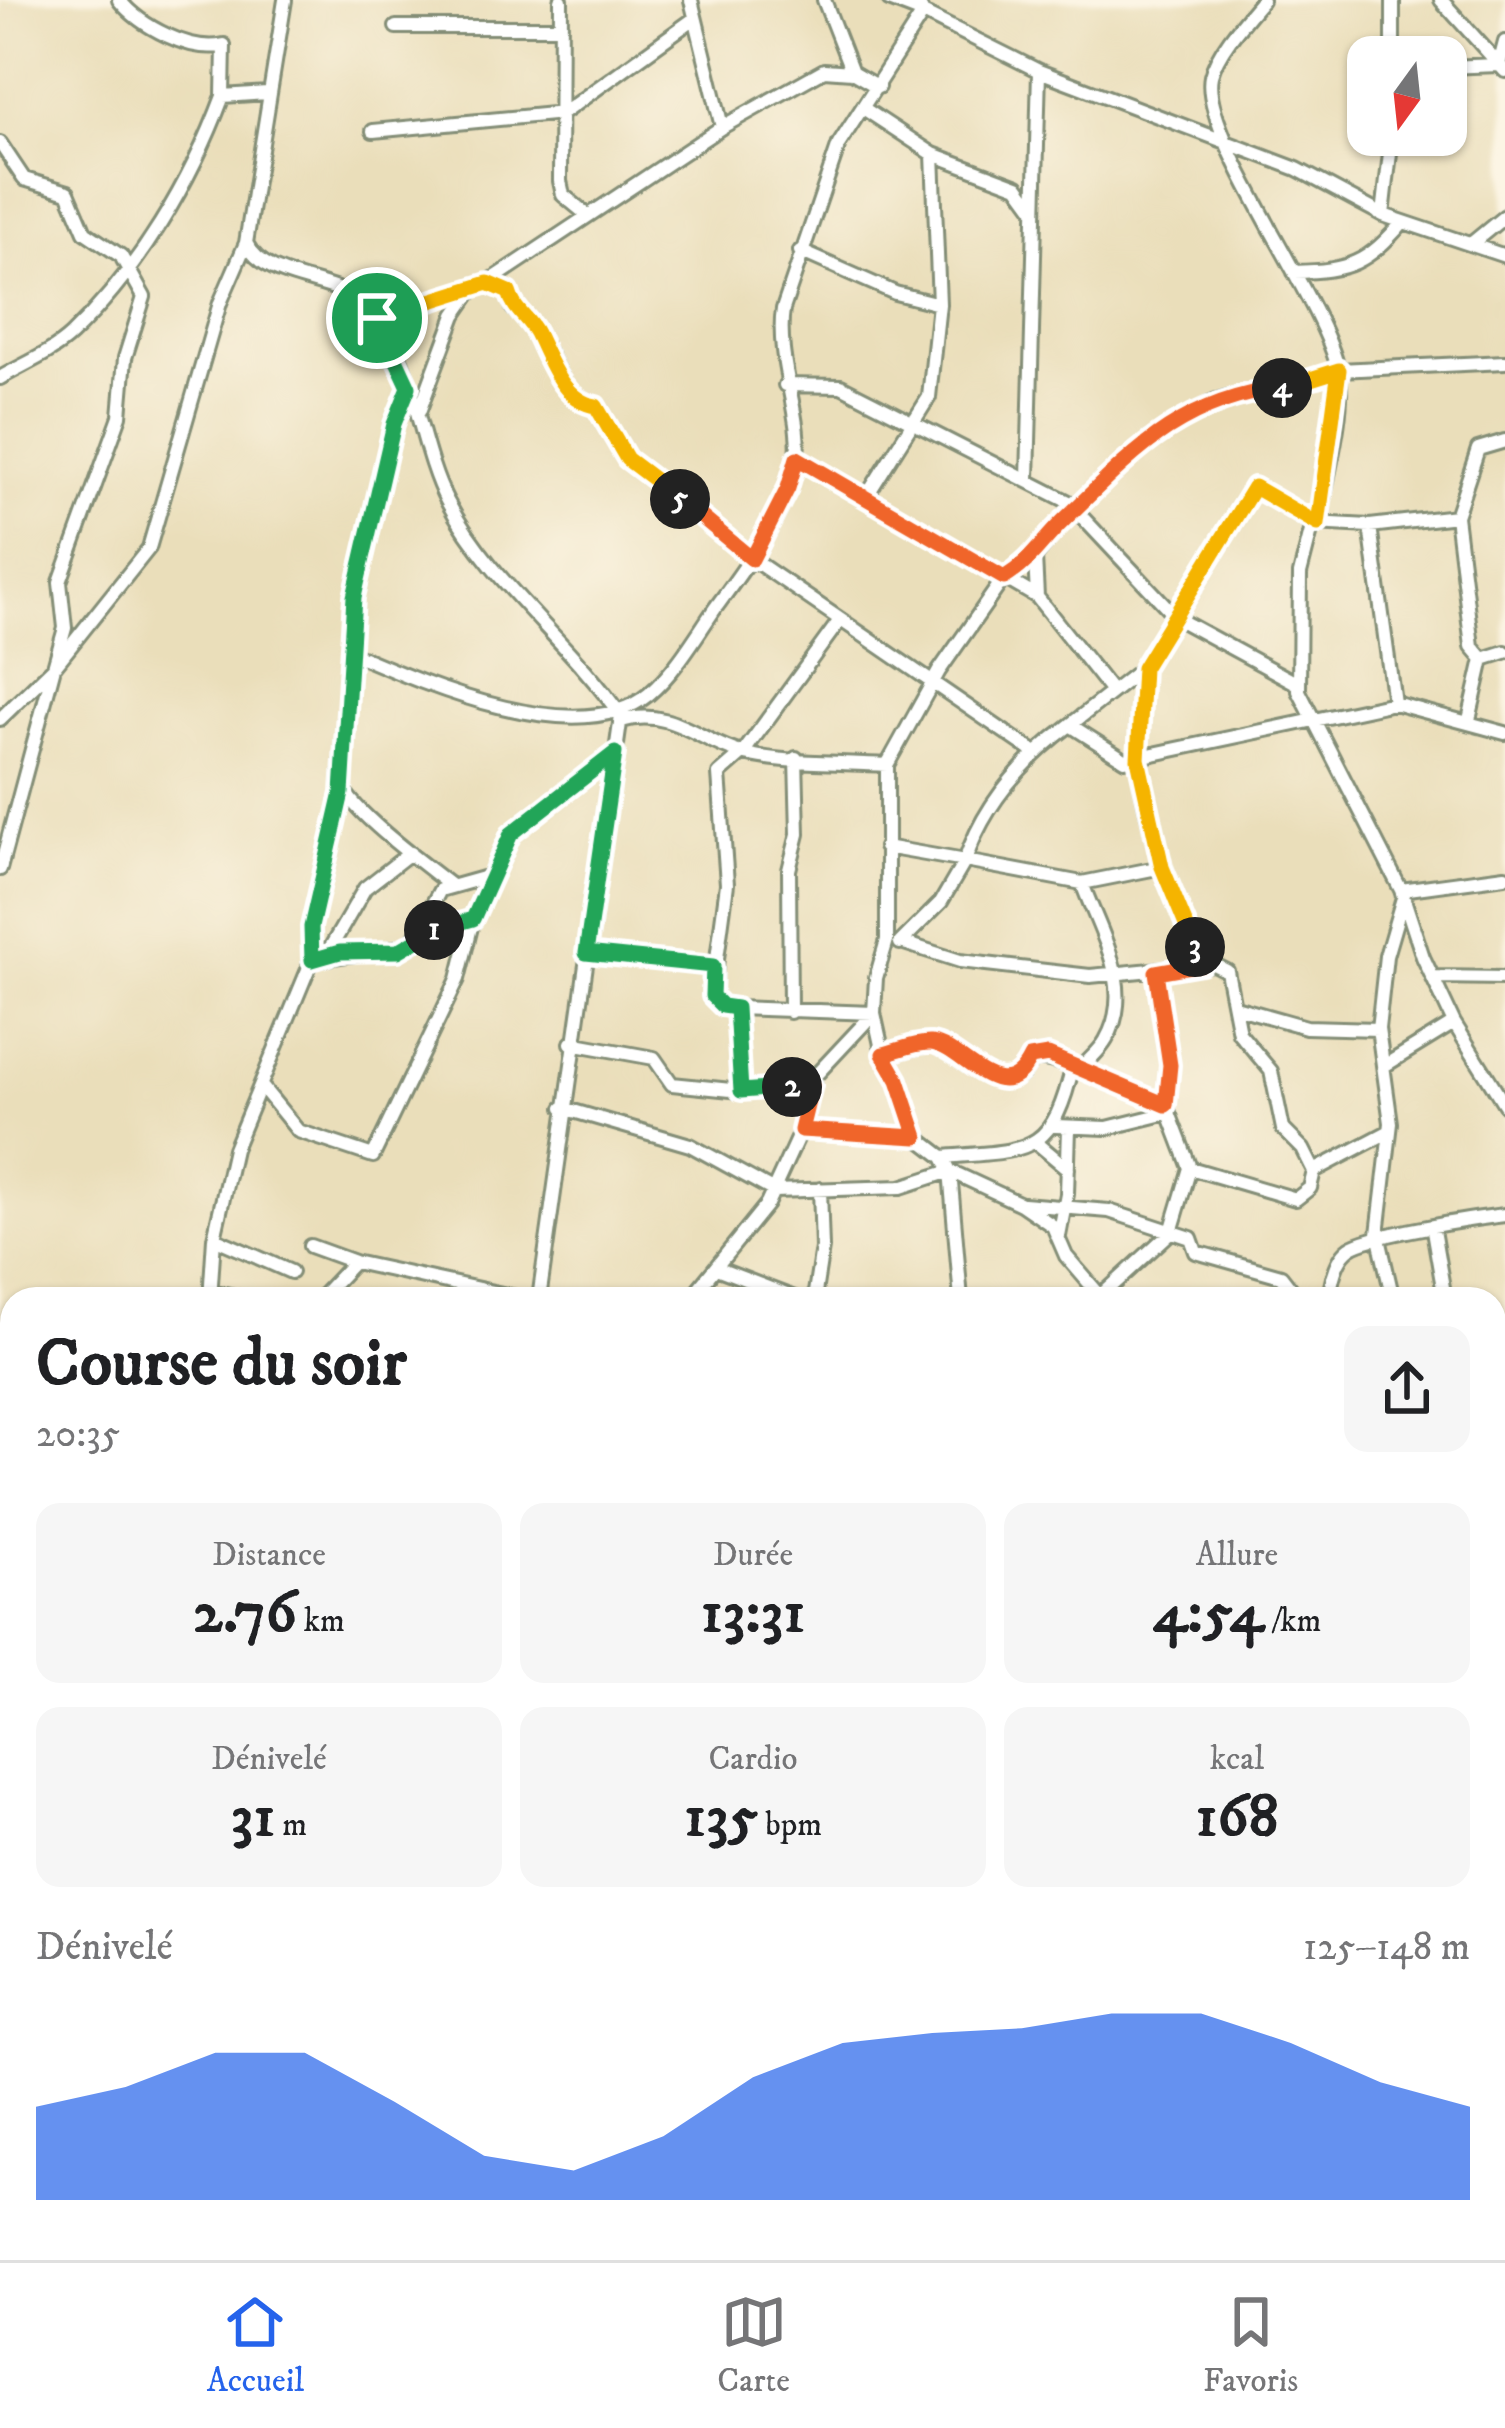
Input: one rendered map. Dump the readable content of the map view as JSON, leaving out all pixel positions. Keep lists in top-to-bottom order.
{
  "north": "bottom",
  "page": {
    "pins": [
      "4",
      "5",
      "1",
      "3",
      "2"
    ],
    "heading": ["Course du soir", "20:35"],
    "stats": [
      ["Distance", "2.76 km"],
      ["Durée", "13:31"],
      ["Allure", "4:54 /km"],
      ["Dénivelé", "31 m"],
      ["Cardio", "135 bpm"],
      ["kcal", "168"]
    ],
    "chart": ["Dénivelé", "125–148 m"],
    "tabs": ["Accueil", "Carte", "Favoris"]
  }
}
